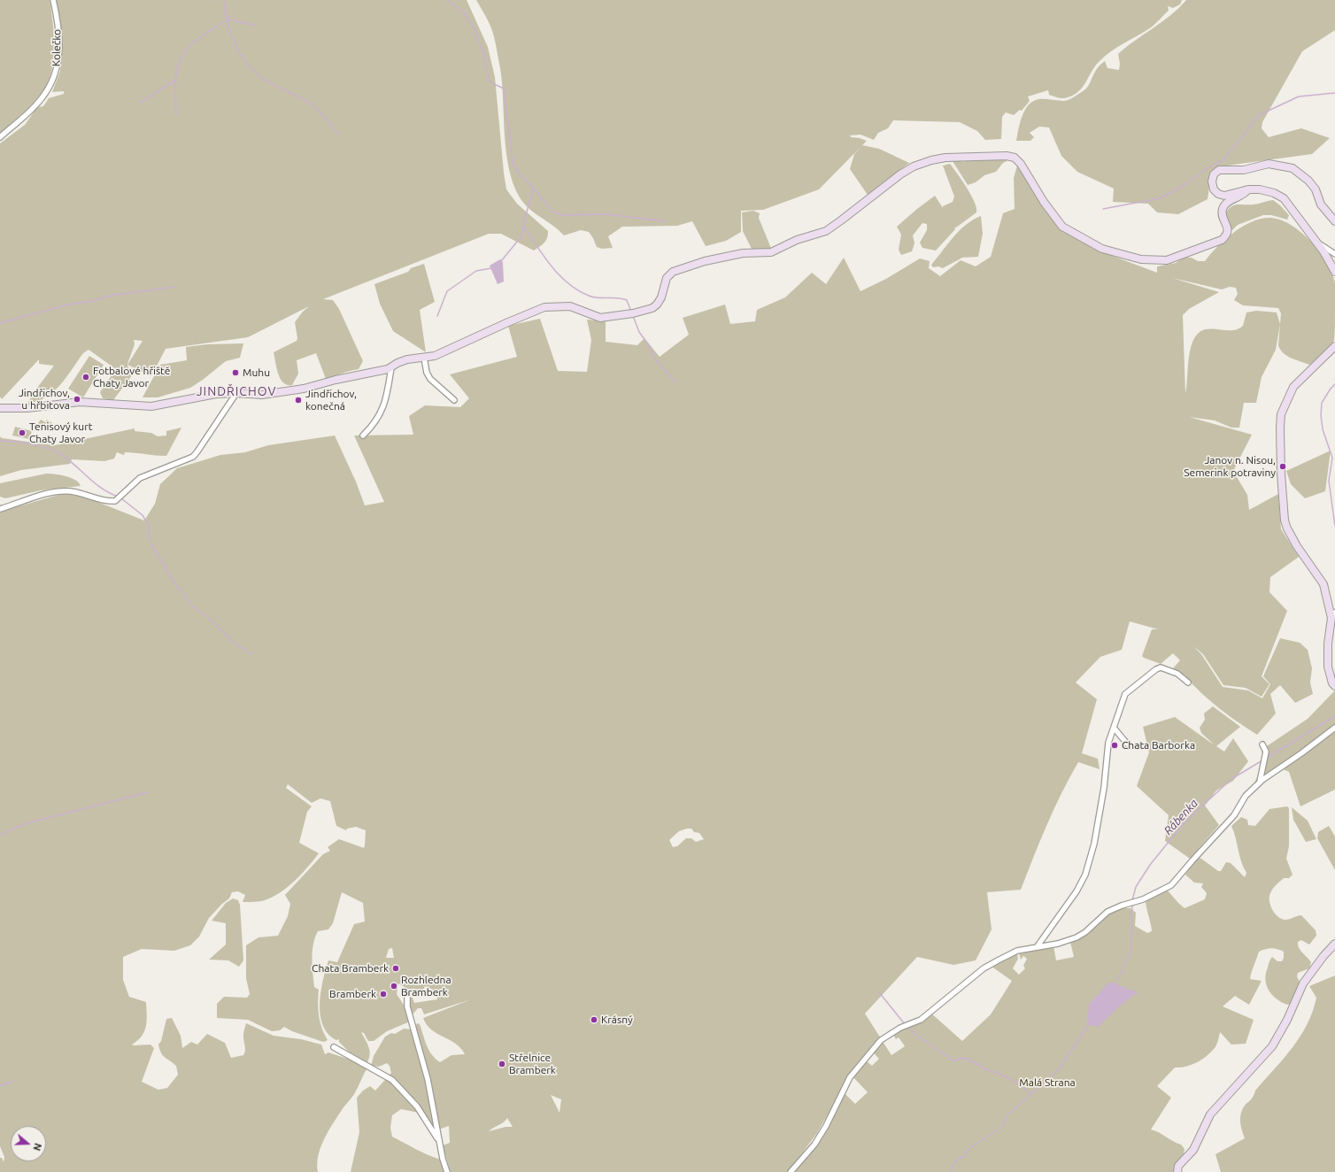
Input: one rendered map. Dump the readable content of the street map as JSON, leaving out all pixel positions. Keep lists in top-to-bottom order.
{
  "streets": {
    "street": ["Kolečko"]
  },
  "districts": ["JINDŘICHOV"],
  "water": ["Rábenka"],
  "parks": ["Malá Strana"],
  "places": [
    "Muhu",
    "Fotbalové hřiště Chaty Javor",
    "Jindřichov, u hřbitova",
    "Jindřichov, konečná",
    "Tenisový kurt Chaty Javor",
    "Janov n. Nisou, Semerink potraviny",
    "Chata Barborka",
    "Chata Bramberk",
    "Rozhledna Bramberk",
    "Bramberk",
    "Krásný",
    "Střelnice Bramberk"
  ],
  "north": "right"
}
